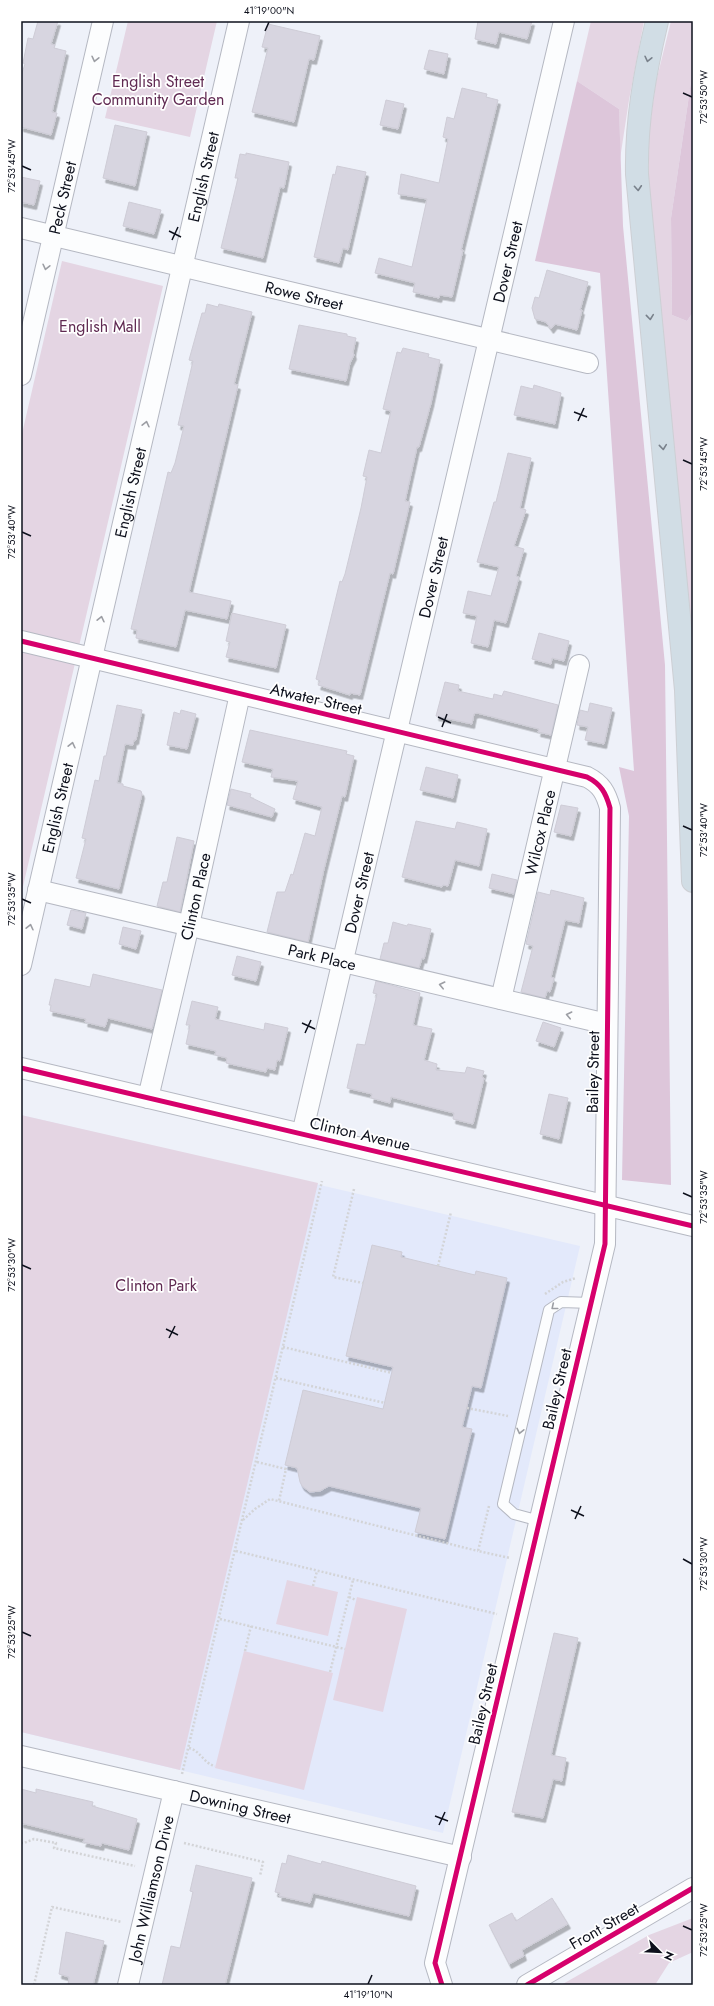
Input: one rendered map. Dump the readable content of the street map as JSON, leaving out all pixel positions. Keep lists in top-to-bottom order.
{
  "streets": {
    "street": [
      "English Street",
      "Peck Street",
      "Dover Street",
      "Rowe Street",
      "Atwater Street",
      "Wilcox Place",
      "Clinton Place",
      "Park Place",
      "Bailey Street",
      "Clinton Avenue",
      "Downing Street",
      "John Williamson Drive",
      "Front Street"
    ]
  },
  "crossings": [
    ["English Street", "Rowe Street"],
    ["English Street", "Atwater Street"],
    ["English Street", "Park Place"],
    ["Peck Street", "Rowe Street"],
    ["Dover Street", "Rowe Street"],
    ["Dover Street", "Atwater Street"],
    ["Dover Street", "Park Place"],
    ["Dover Street", "Clinton Avenue"],
    ["Atwater Street", "Wilcox Place"],
    ["Atwater Street", "Clinton Place"],
    ["Atwater Street", "Bailey Street"],
    ["Wilcox Place", "Park Place"],
    ["Clinton Place", "Park Place"],
    ["Clinton Place", "Clinton Avenue"],
    ["Park Place", "Bailey Street"],
    ["Bailey Street", "Clinton Avenue"],
    ["Bailey Street", "Downing Street"],
    ["Downing Street", "John Williamson Drive"]
  ],
  "one_way": ["English Street", "Peck Street", "Park Place"],
  "parks": ["English Street Community Garden", "English Mall", "Clinton Park"],
  "north": "bottom right",
  "coordinates": [
    "41°19'00\"N",
    "72°53'50\"W",
    "72°53'45\"W",
    "72°53'40\"W",
    "72°53'35\"W",
    "72°53'30\"W",
    "72°53'25\"W",
    "41°19'10\"N"
  ]
}
